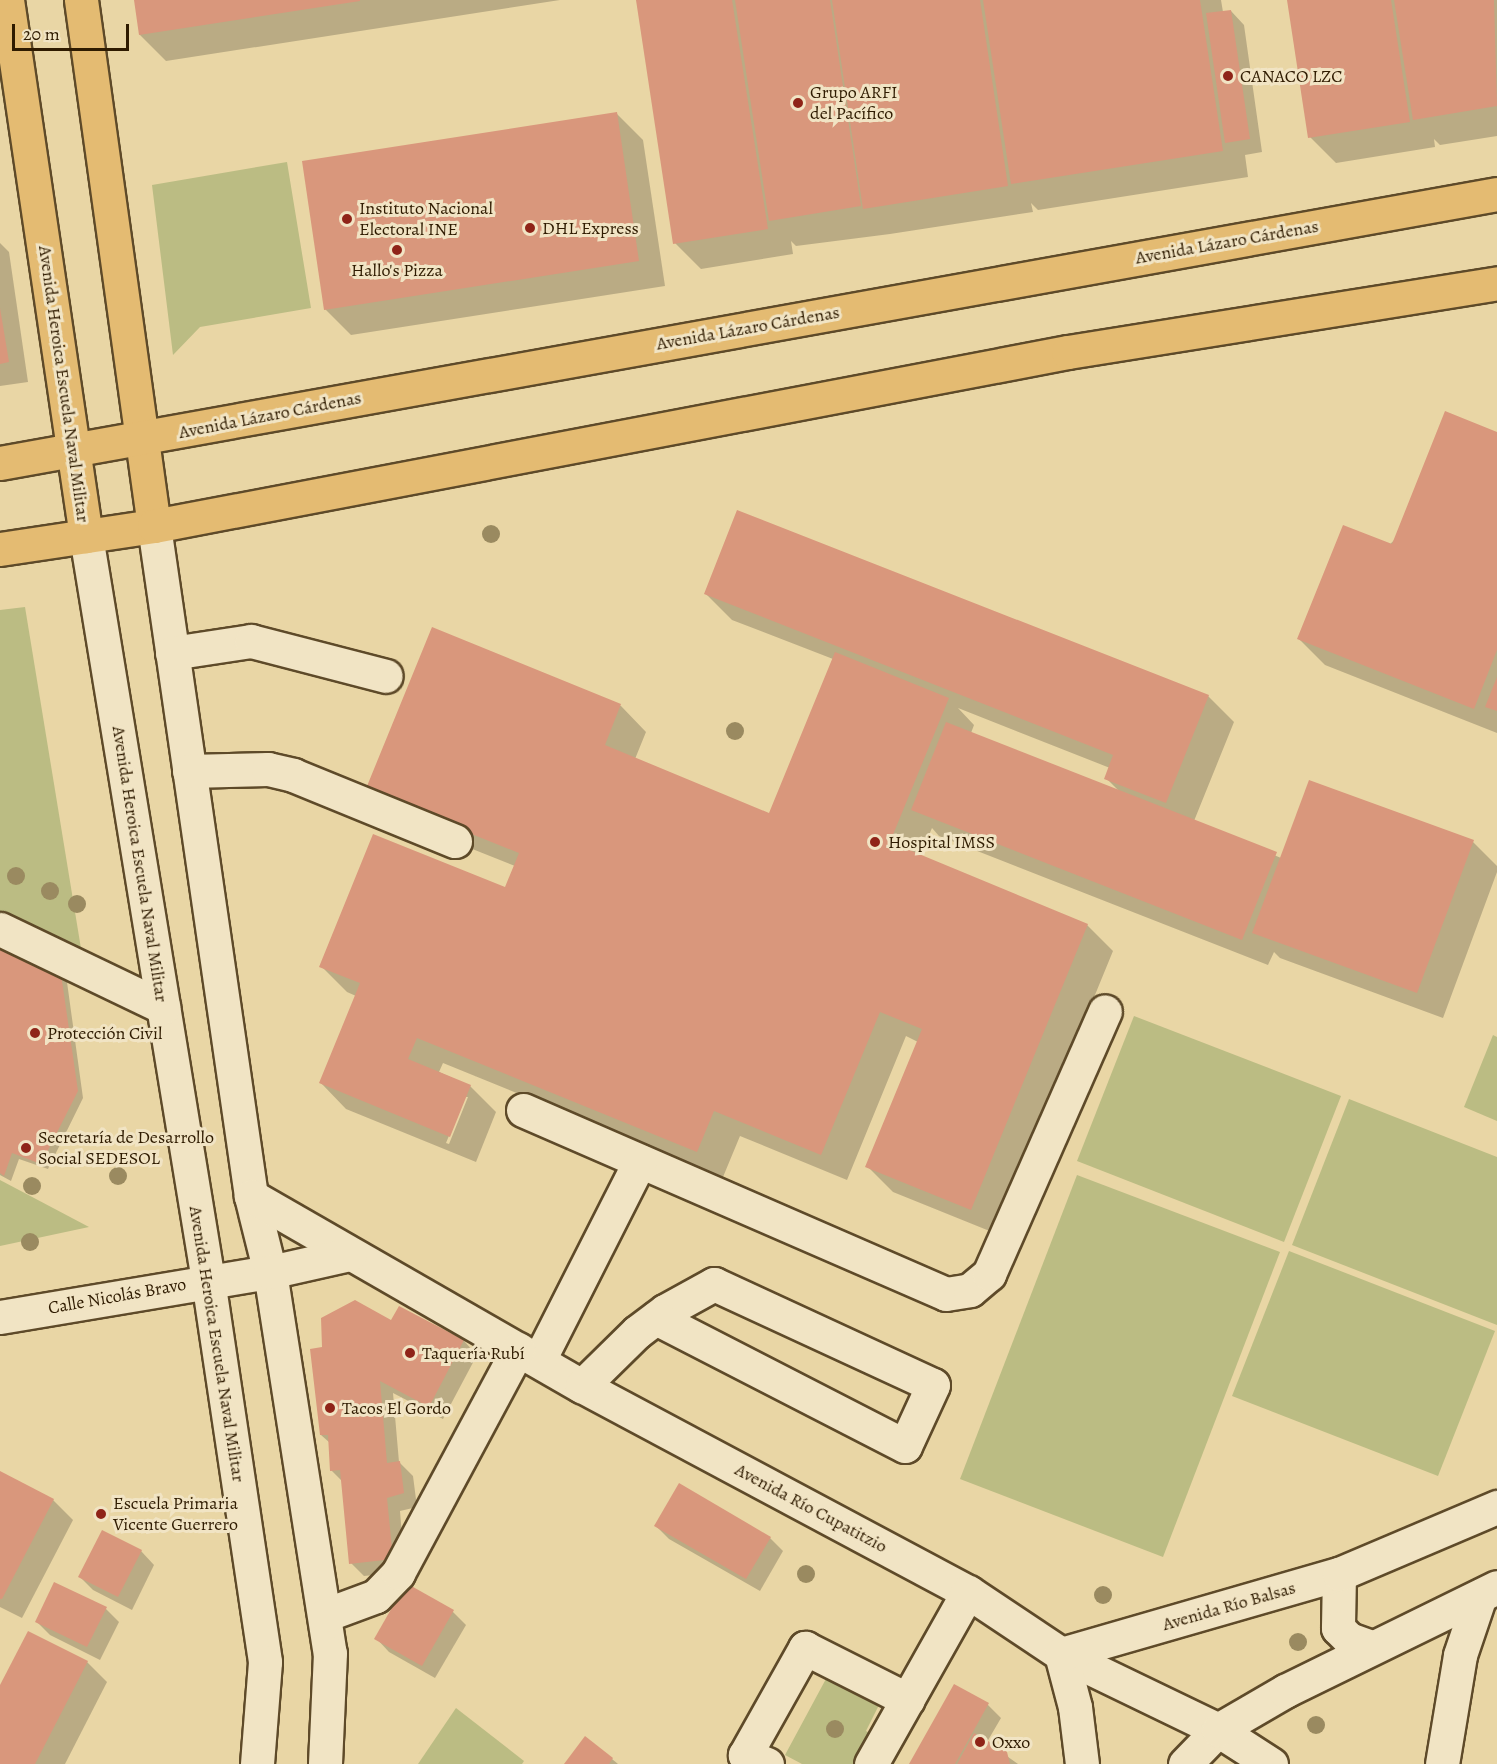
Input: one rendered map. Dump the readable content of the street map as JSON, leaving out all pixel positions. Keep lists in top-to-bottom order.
{
  "streets": {
    "main road": ["Avenida Lázaro Cárdenas", "Avenida Heroica Escuela Naval Militar"],
    "street": ["Calle Nicolás Bravo", "Avenida Río Cupatitzio", "Avenida Río Balsas"]
  },
  "crossings": [
    ["Avenida Lázaro Cárdenas", "Avenida Heroica Escuela Naval Militar"],
    ["Avenida Heroica Escuela Naval Militar", "Calle Nicolás Bravo"],
    ["Calle Nicolás Bravo", "Avenida Río Cupatitzio"],
    ["Avenida Río Cupatitzio", "Avenida Río Balsas"]
  ],
  "places": [
    "CANACO LZC",
    "Grupo ARFI del Pacífico",
    "Instituto Nacional Electoral INE",
    "DHL Express",
    "Hallo's Pizza",
    "Hospital IMSS",
    "Protección Civil",
    "Secretaría de Desarrollo Social SEDESOL",
    "Taquería Rubí",
    "Tacos El Gordo",
    "Escuela Primaria Vicente Guerrero",
    "Oxxo"
  ],
  "scale_bar": "20 m"
}
